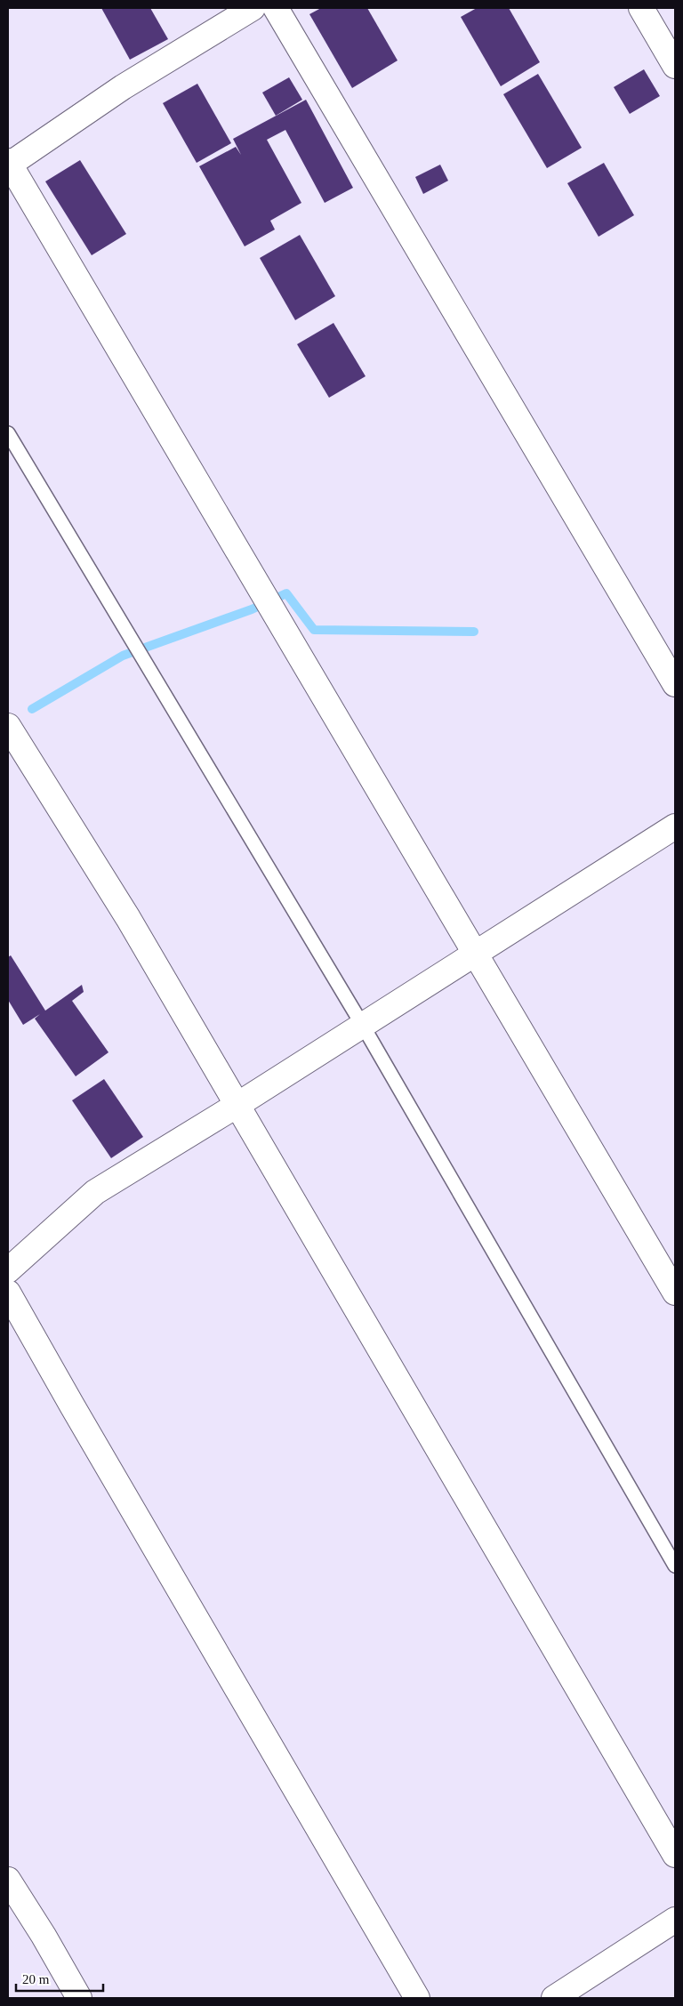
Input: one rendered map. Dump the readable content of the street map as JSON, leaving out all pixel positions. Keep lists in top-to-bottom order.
{
  "scale_bar": "20 m"
}
